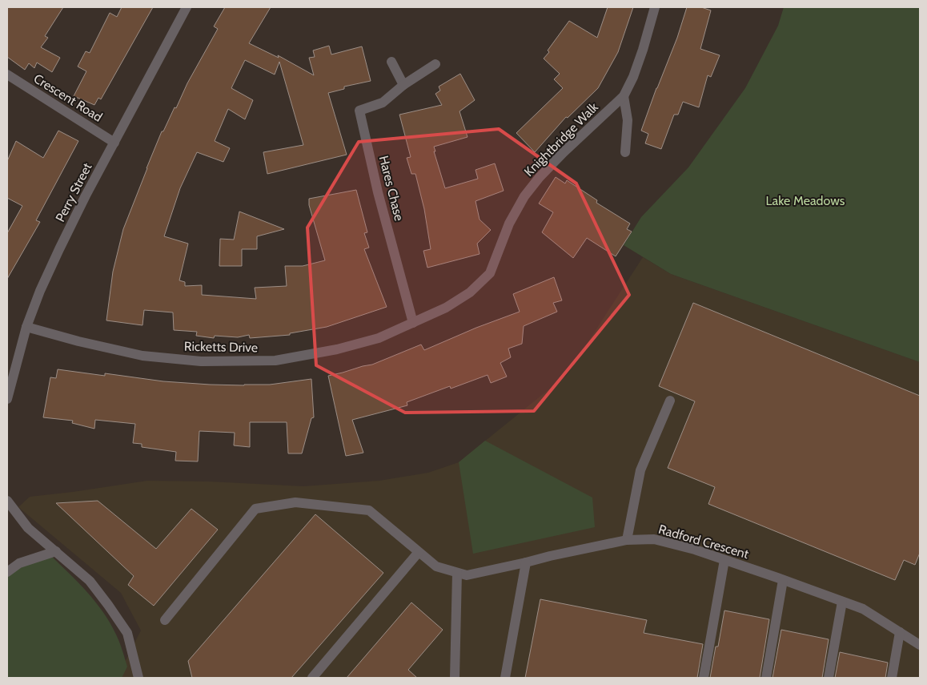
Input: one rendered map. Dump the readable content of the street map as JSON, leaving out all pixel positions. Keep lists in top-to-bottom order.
{
  "streets": {
    "street": [
      "Crescent Road",
      "Knightbridge Walk",
      "Hares Chase",
      "Perry Street",
      "Ricketts Drive",
      "Radford Crescent"
    ]
  },
  "crossings": [
    ["Crescent Road", "Perry Street"],
    ["Knightbridge Walk", "Hares Chase"],
    ["Knightbridge Walk", "Ricketts Drive"],
    ["Hares Chase", "Ricketts Drive"],
    ["Perry Street", "Ricketts Drive"]
  ],
  "parks": ["Lake Meadows"]
}
